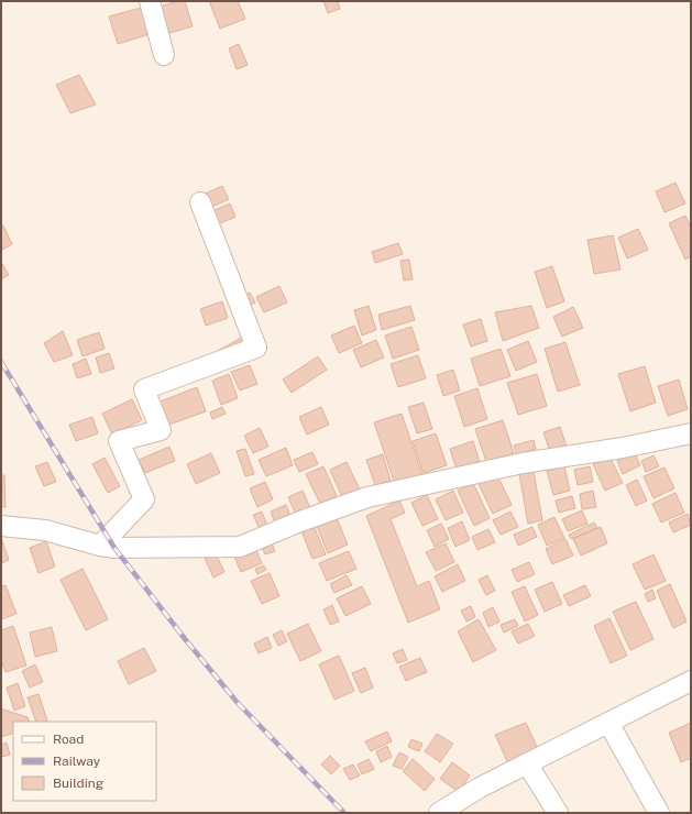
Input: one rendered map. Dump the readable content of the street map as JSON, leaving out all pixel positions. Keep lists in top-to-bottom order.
{
  "legend": ["Road", "Railway", "Building"]
}
